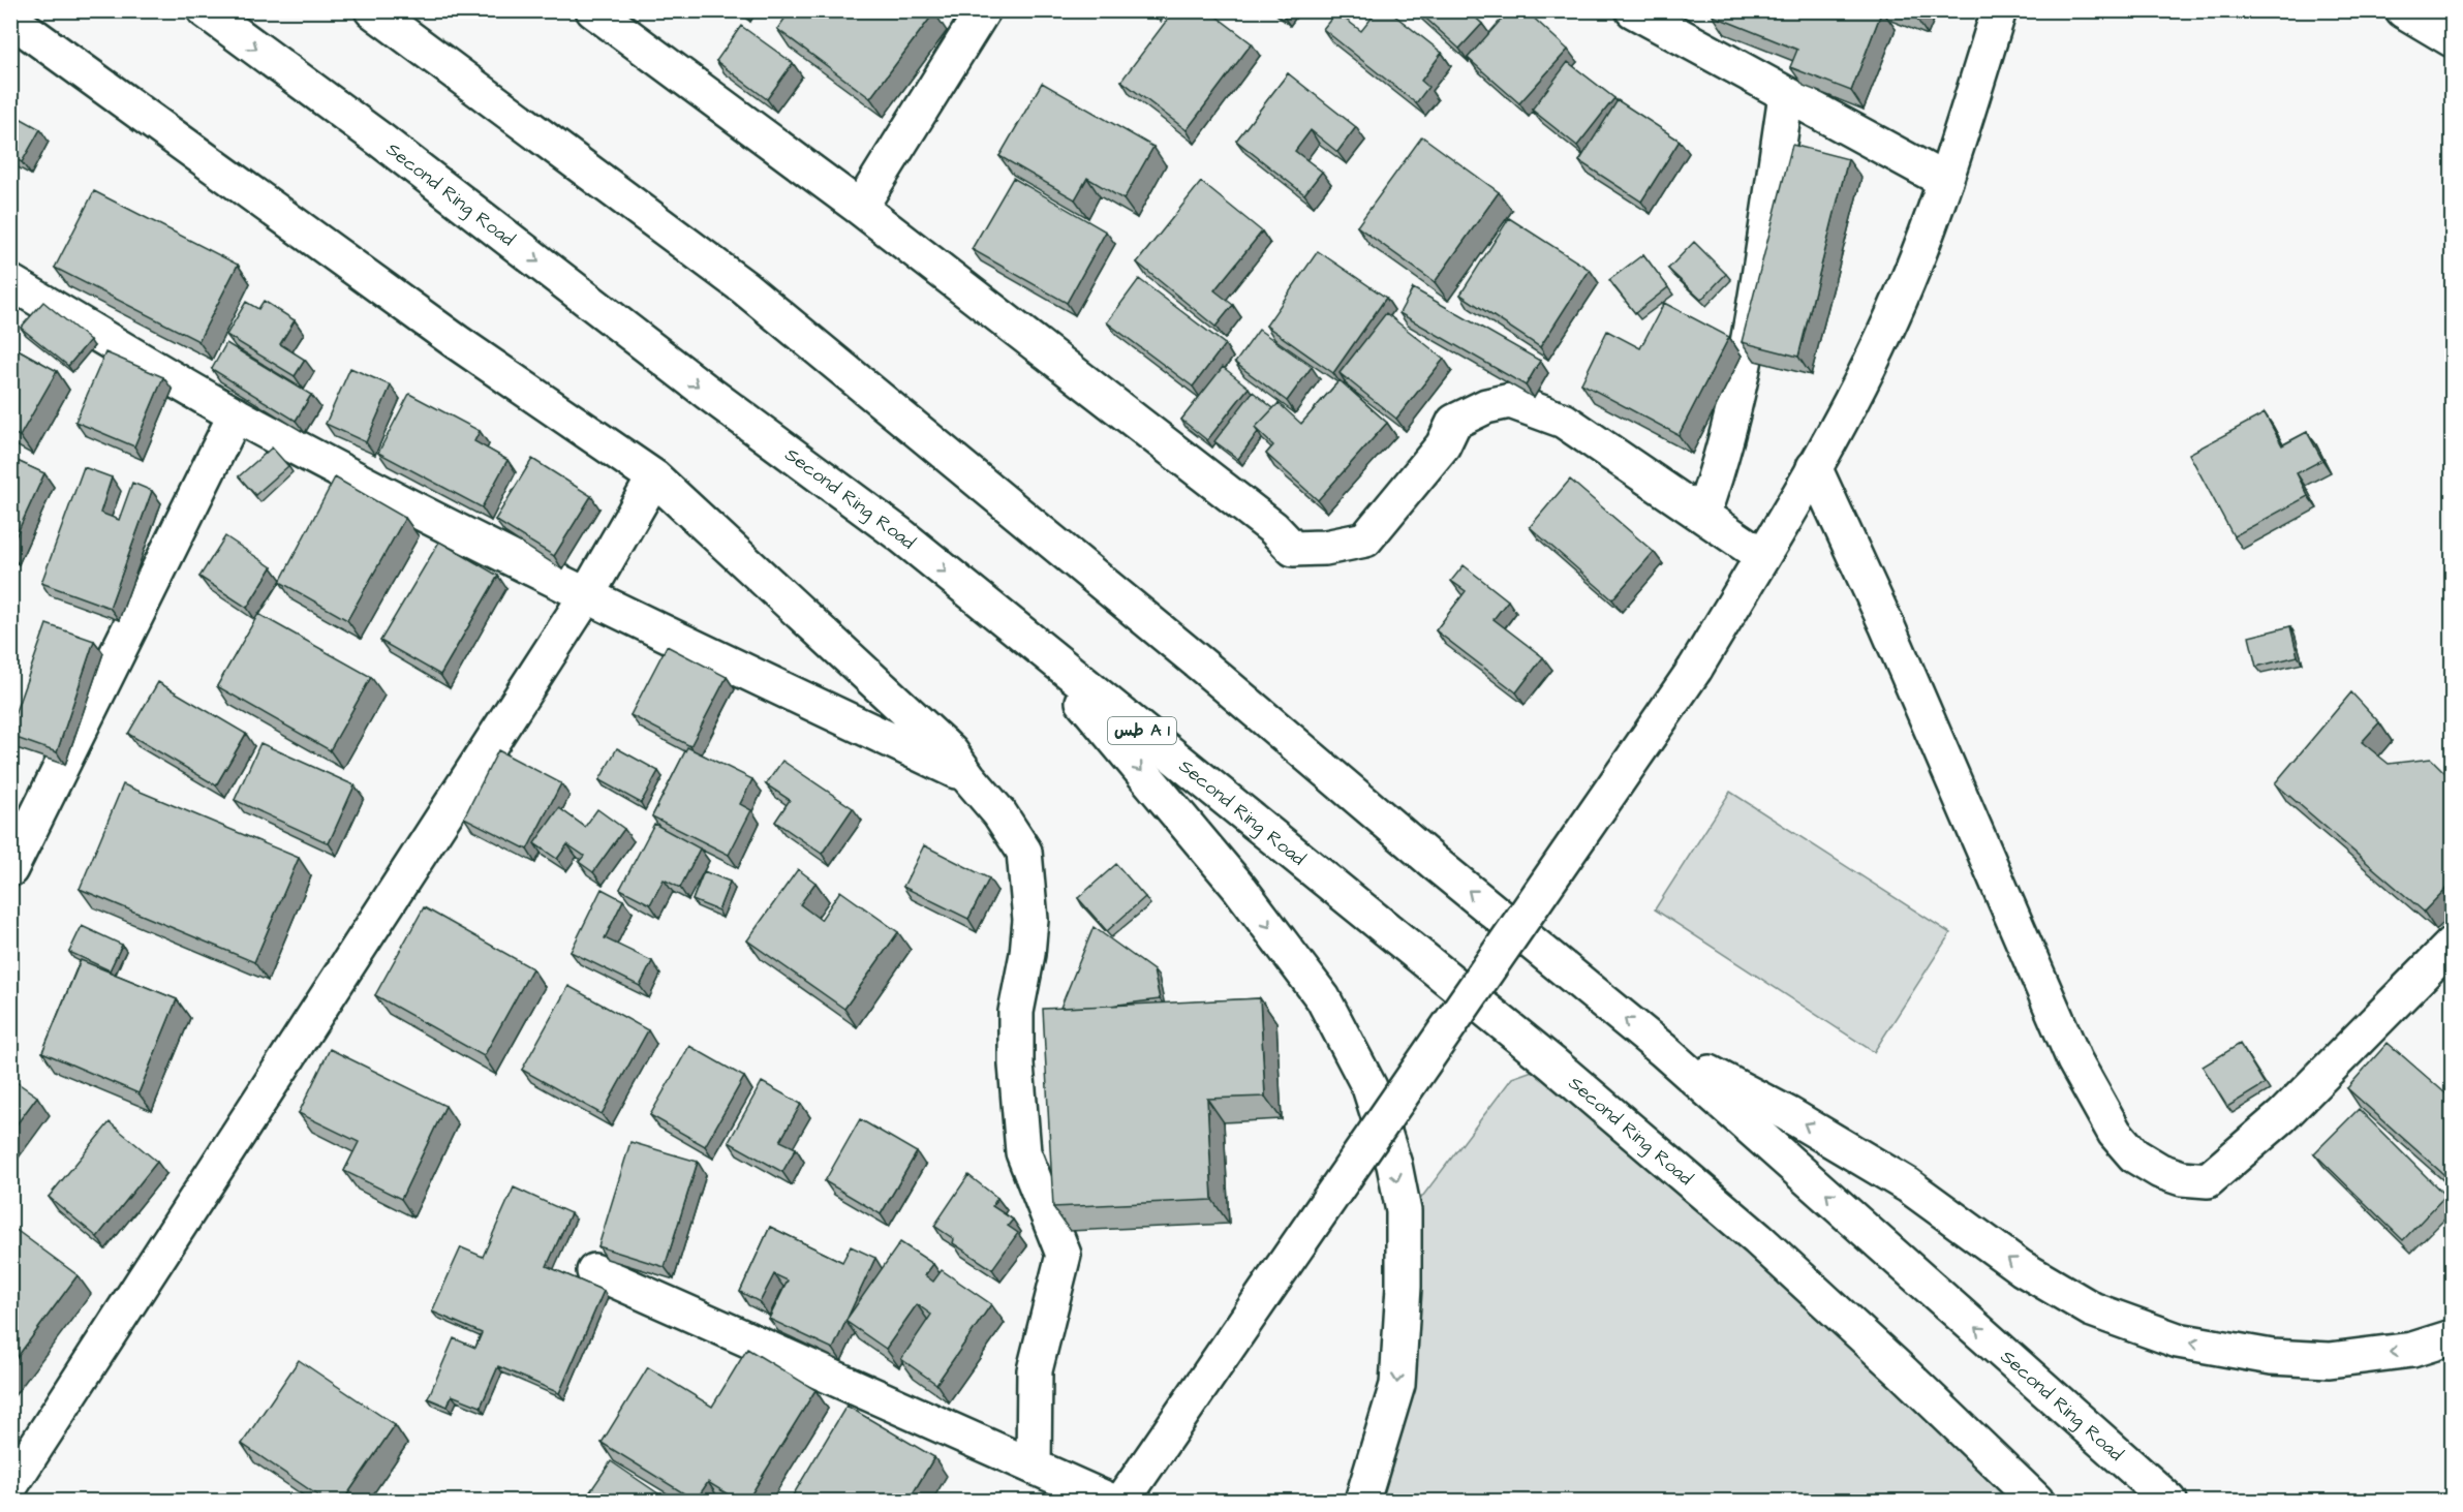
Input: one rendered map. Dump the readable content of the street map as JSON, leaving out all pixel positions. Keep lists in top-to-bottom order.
{
  "streets": {
    "main road": ["Second Ring Road", "طس A 1"]
  }
}
